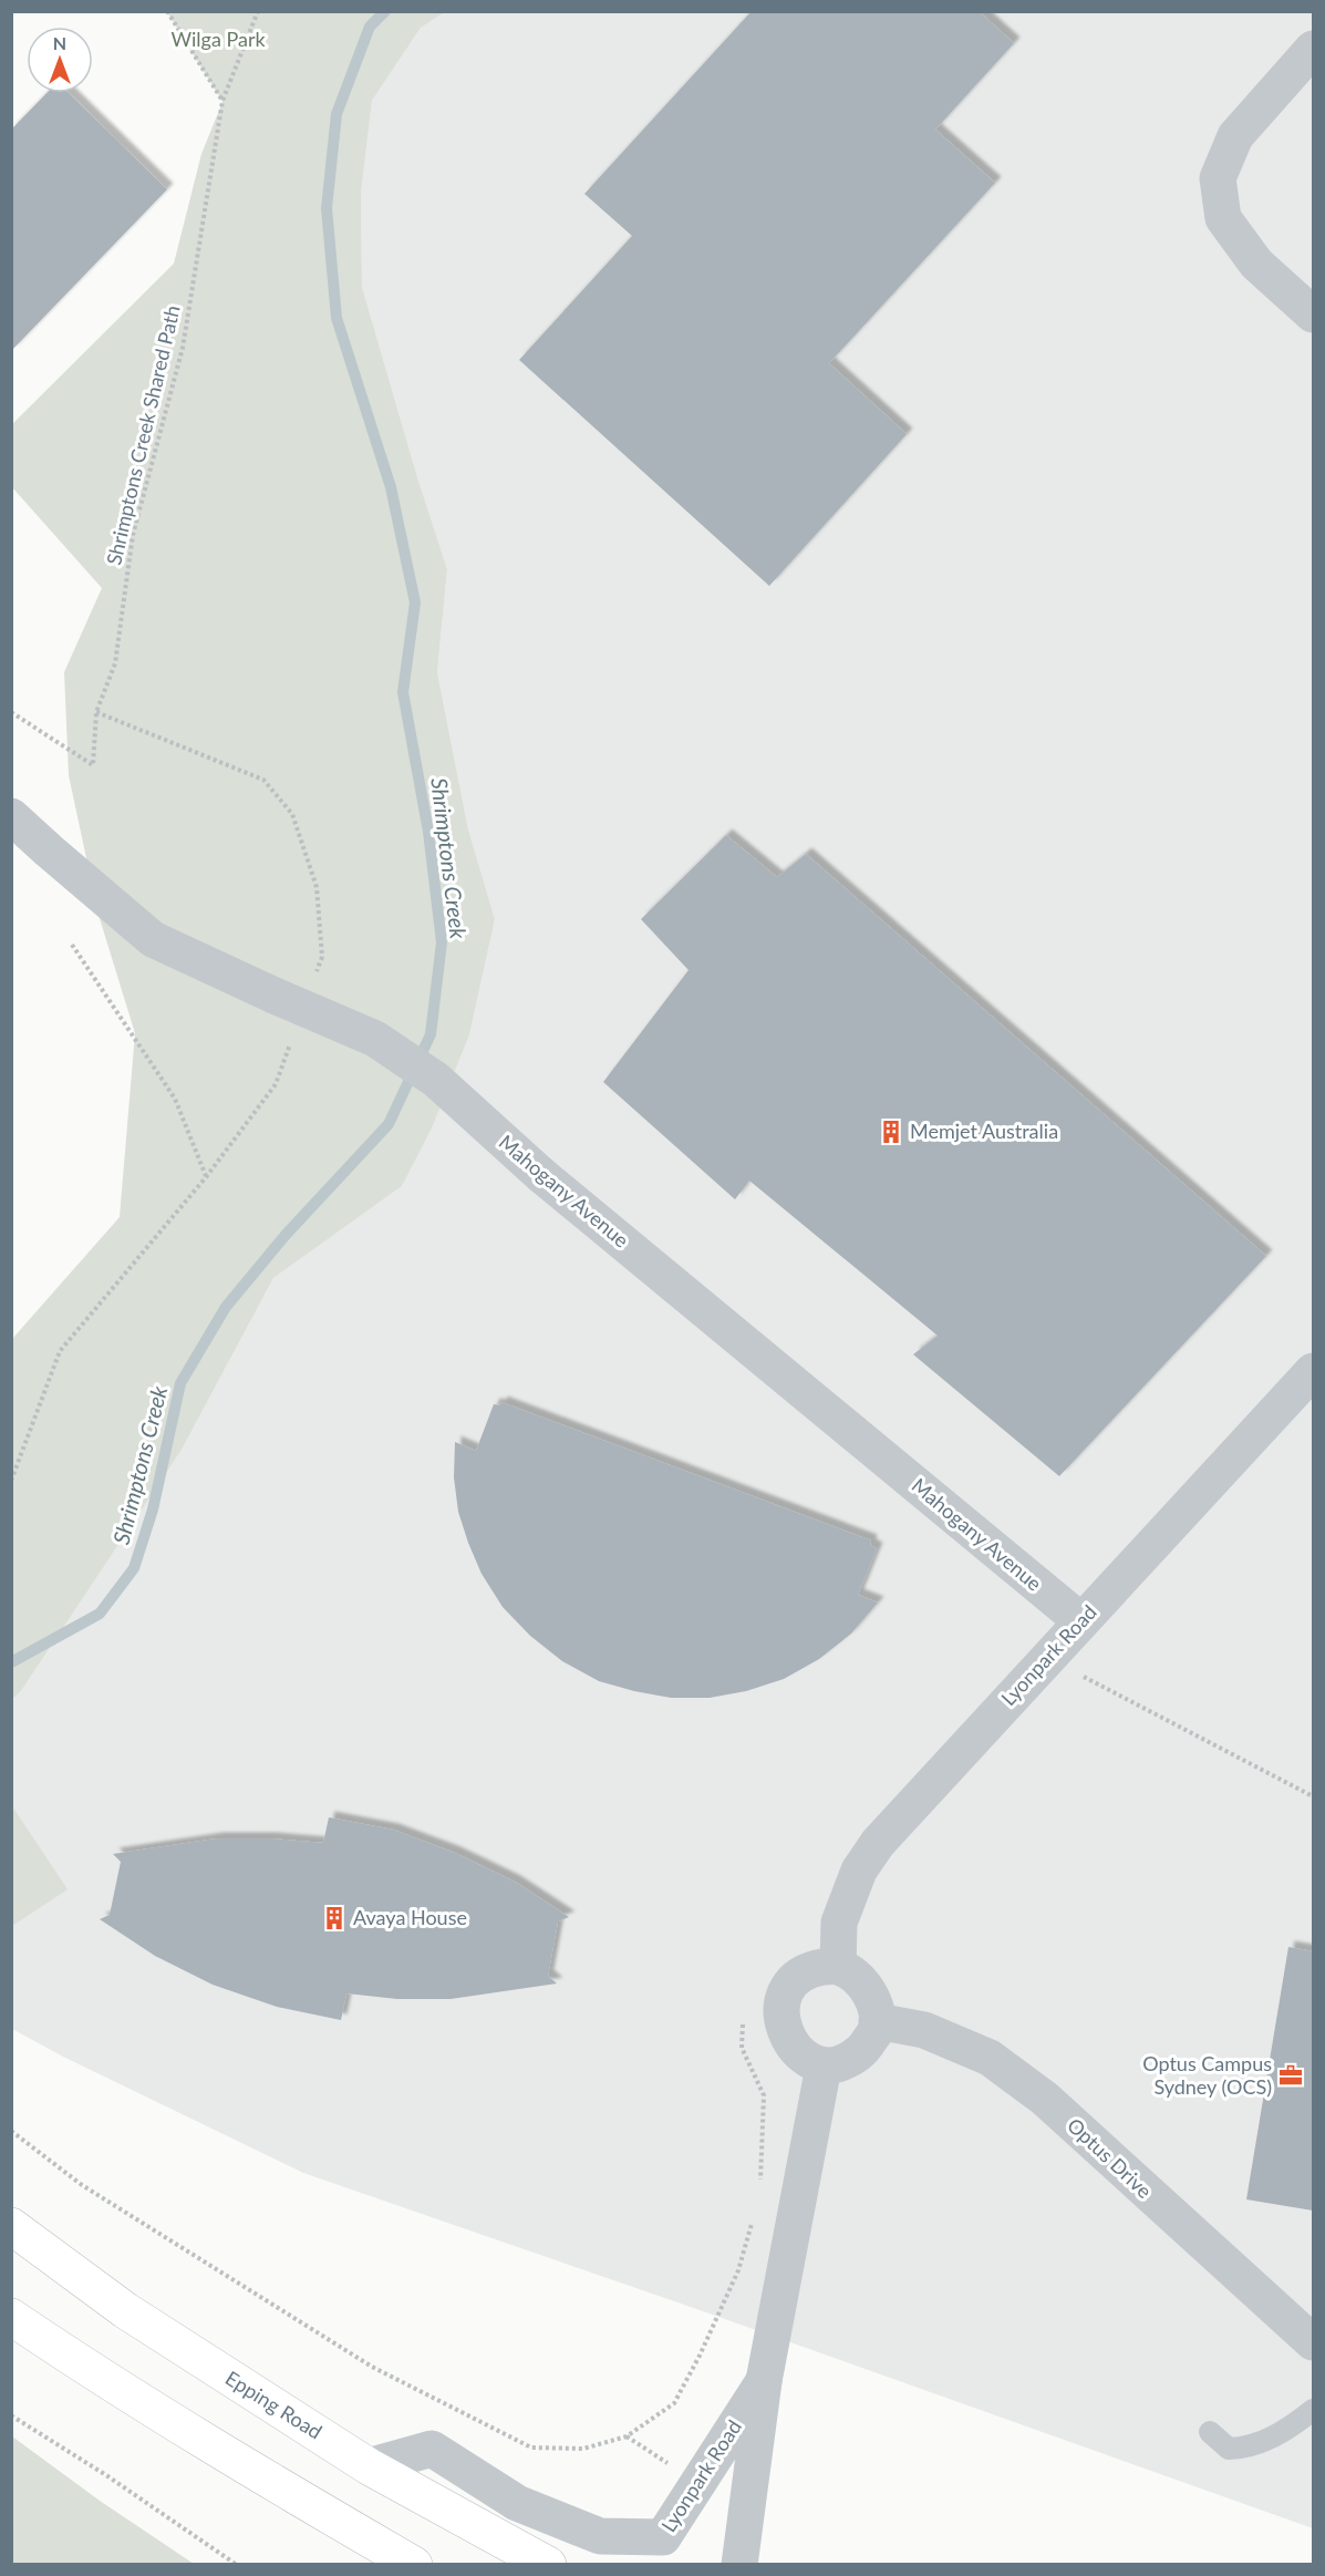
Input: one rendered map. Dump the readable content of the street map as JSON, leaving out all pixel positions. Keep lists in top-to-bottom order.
{
  "streets": {
    "main road": ["Epping Road"],
    "street": ["Mahogany Avenue", "Lyonpark Road", "Optus Drive"],
    "path": ["Shrimptons Creek Shared Path"]
  },
  "crossings": [
    ["Mahogany Avenue", "Lyonpark Road"],
    ["Lyonpark Road", "Optus Drive"],
    ["Lyonpark Road", "Epping Road"]
  ],
  "water": ["Shrimptons Creek"],
  "parks": ["Wilga Park"],
  "places": {
    "building": ["Memjet Australia", "Avaya House"],
    "office": ["Optus Campus Sydney (OCS)"]
  },
  "north": "top"
}
